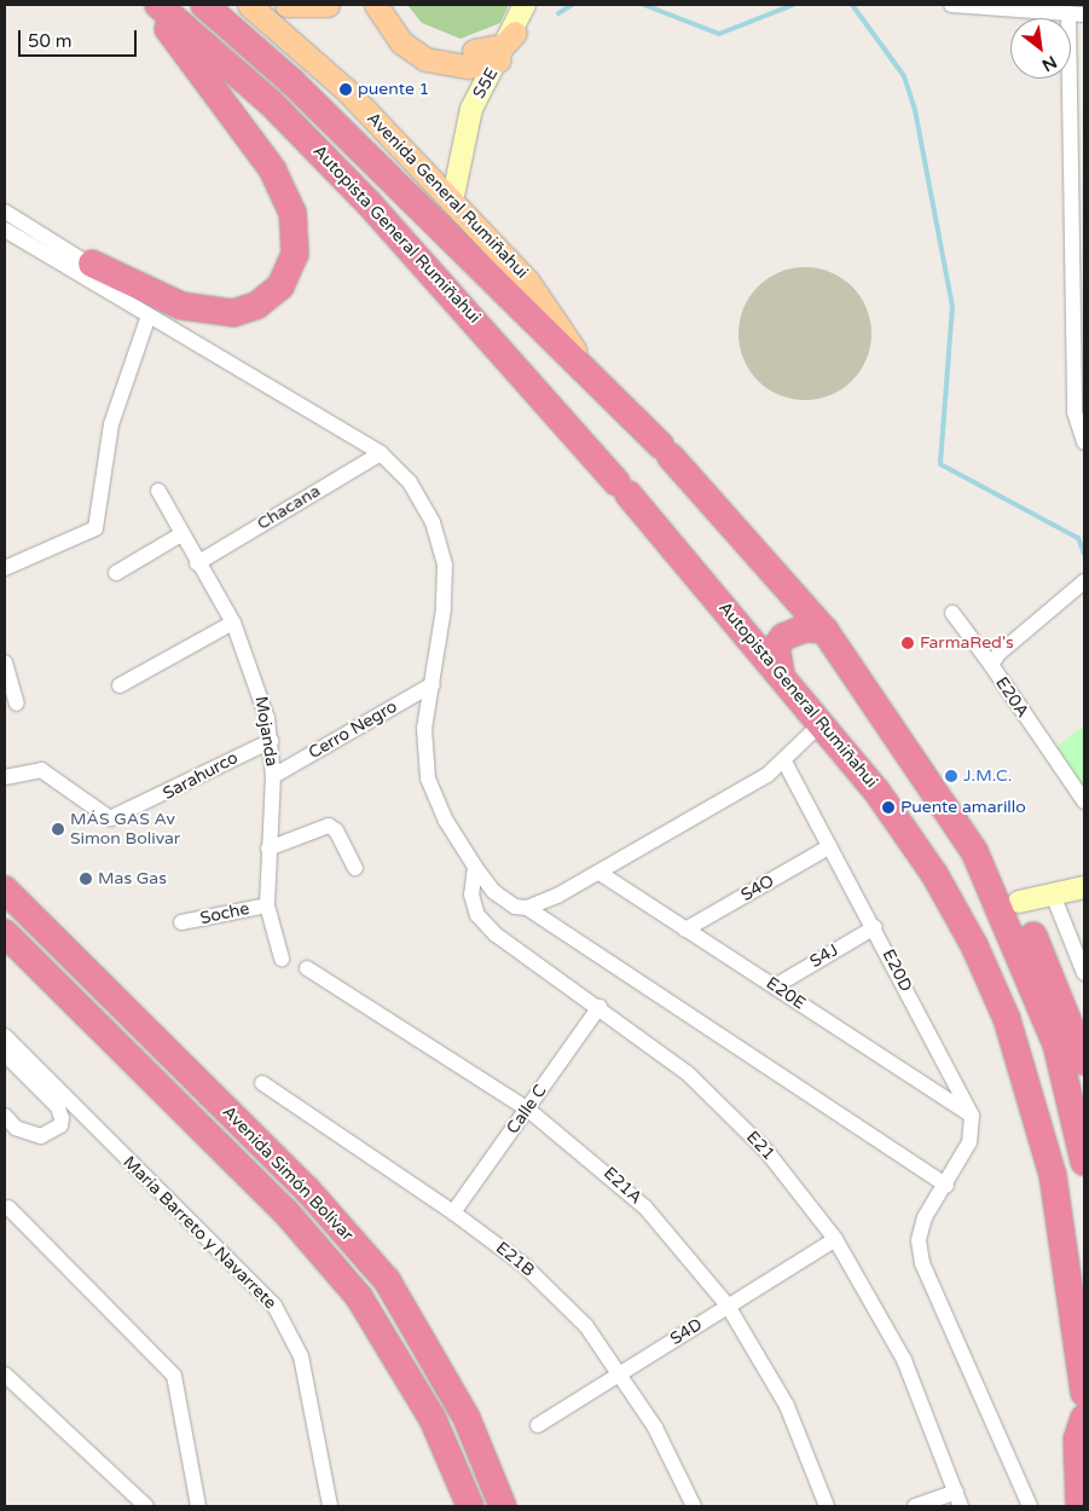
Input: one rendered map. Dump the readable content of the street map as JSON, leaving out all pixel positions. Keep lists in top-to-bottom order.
{
  "streets": {
    "highway": ["Autopista General Rumiñahui", "Avenida Simón Bolívar"],
    "main road": ["Avenida General Rumiñahui"],
    "street": [
      "S5E",
      "Chacana",
      "E20A",
      "Cerro Negro",
      "Mojanda",
      "Sarahurco",
      "S4O",
      "Soche",
      "S4J",
      "E20D",
      "E20E",
      "Calle C",
      "E21",
      "E21A",
      "María Barreto y Navarrete",
      "E21B",
      "S4D"
    ]
  },
  "crossings": [
    ["S5E", "Avenida General Rumiñahui"],
    ["Avenida General Rumiñahui", "Autopista General Rumiñahui"],
    ["Chacana", "Mojanda"],
    ["Cerro Negro", "Mojanda"],
    ["Mojanda", "Sarahurco"],
    ["Mojanda", "Soche"],
    ["S4O", "E20D"],
    ["S4O", "E20E"],
    ["S4J", "E20D"],
    ["S4J", "E20E"],
    ["E20D", "E20E"],
    ["Calle C", "E21"],
    ["Calle C", "E21A"],
    ["Calle C", "E21B"],
    ["E21", "S4D"],
    ["E21A", "S4D"],
    ["E21B", "S4D"]
  ],
  "places": [
    "puente 1",
    "FarmaRed's",
    "J.M.C.",
    "Puente amarillo",
    "MÁS GAS Av Simon Bolivar",
    "Mas Gas"
  ],
  "scale_bar": "50 m",
  "north": "bottom right"
}
